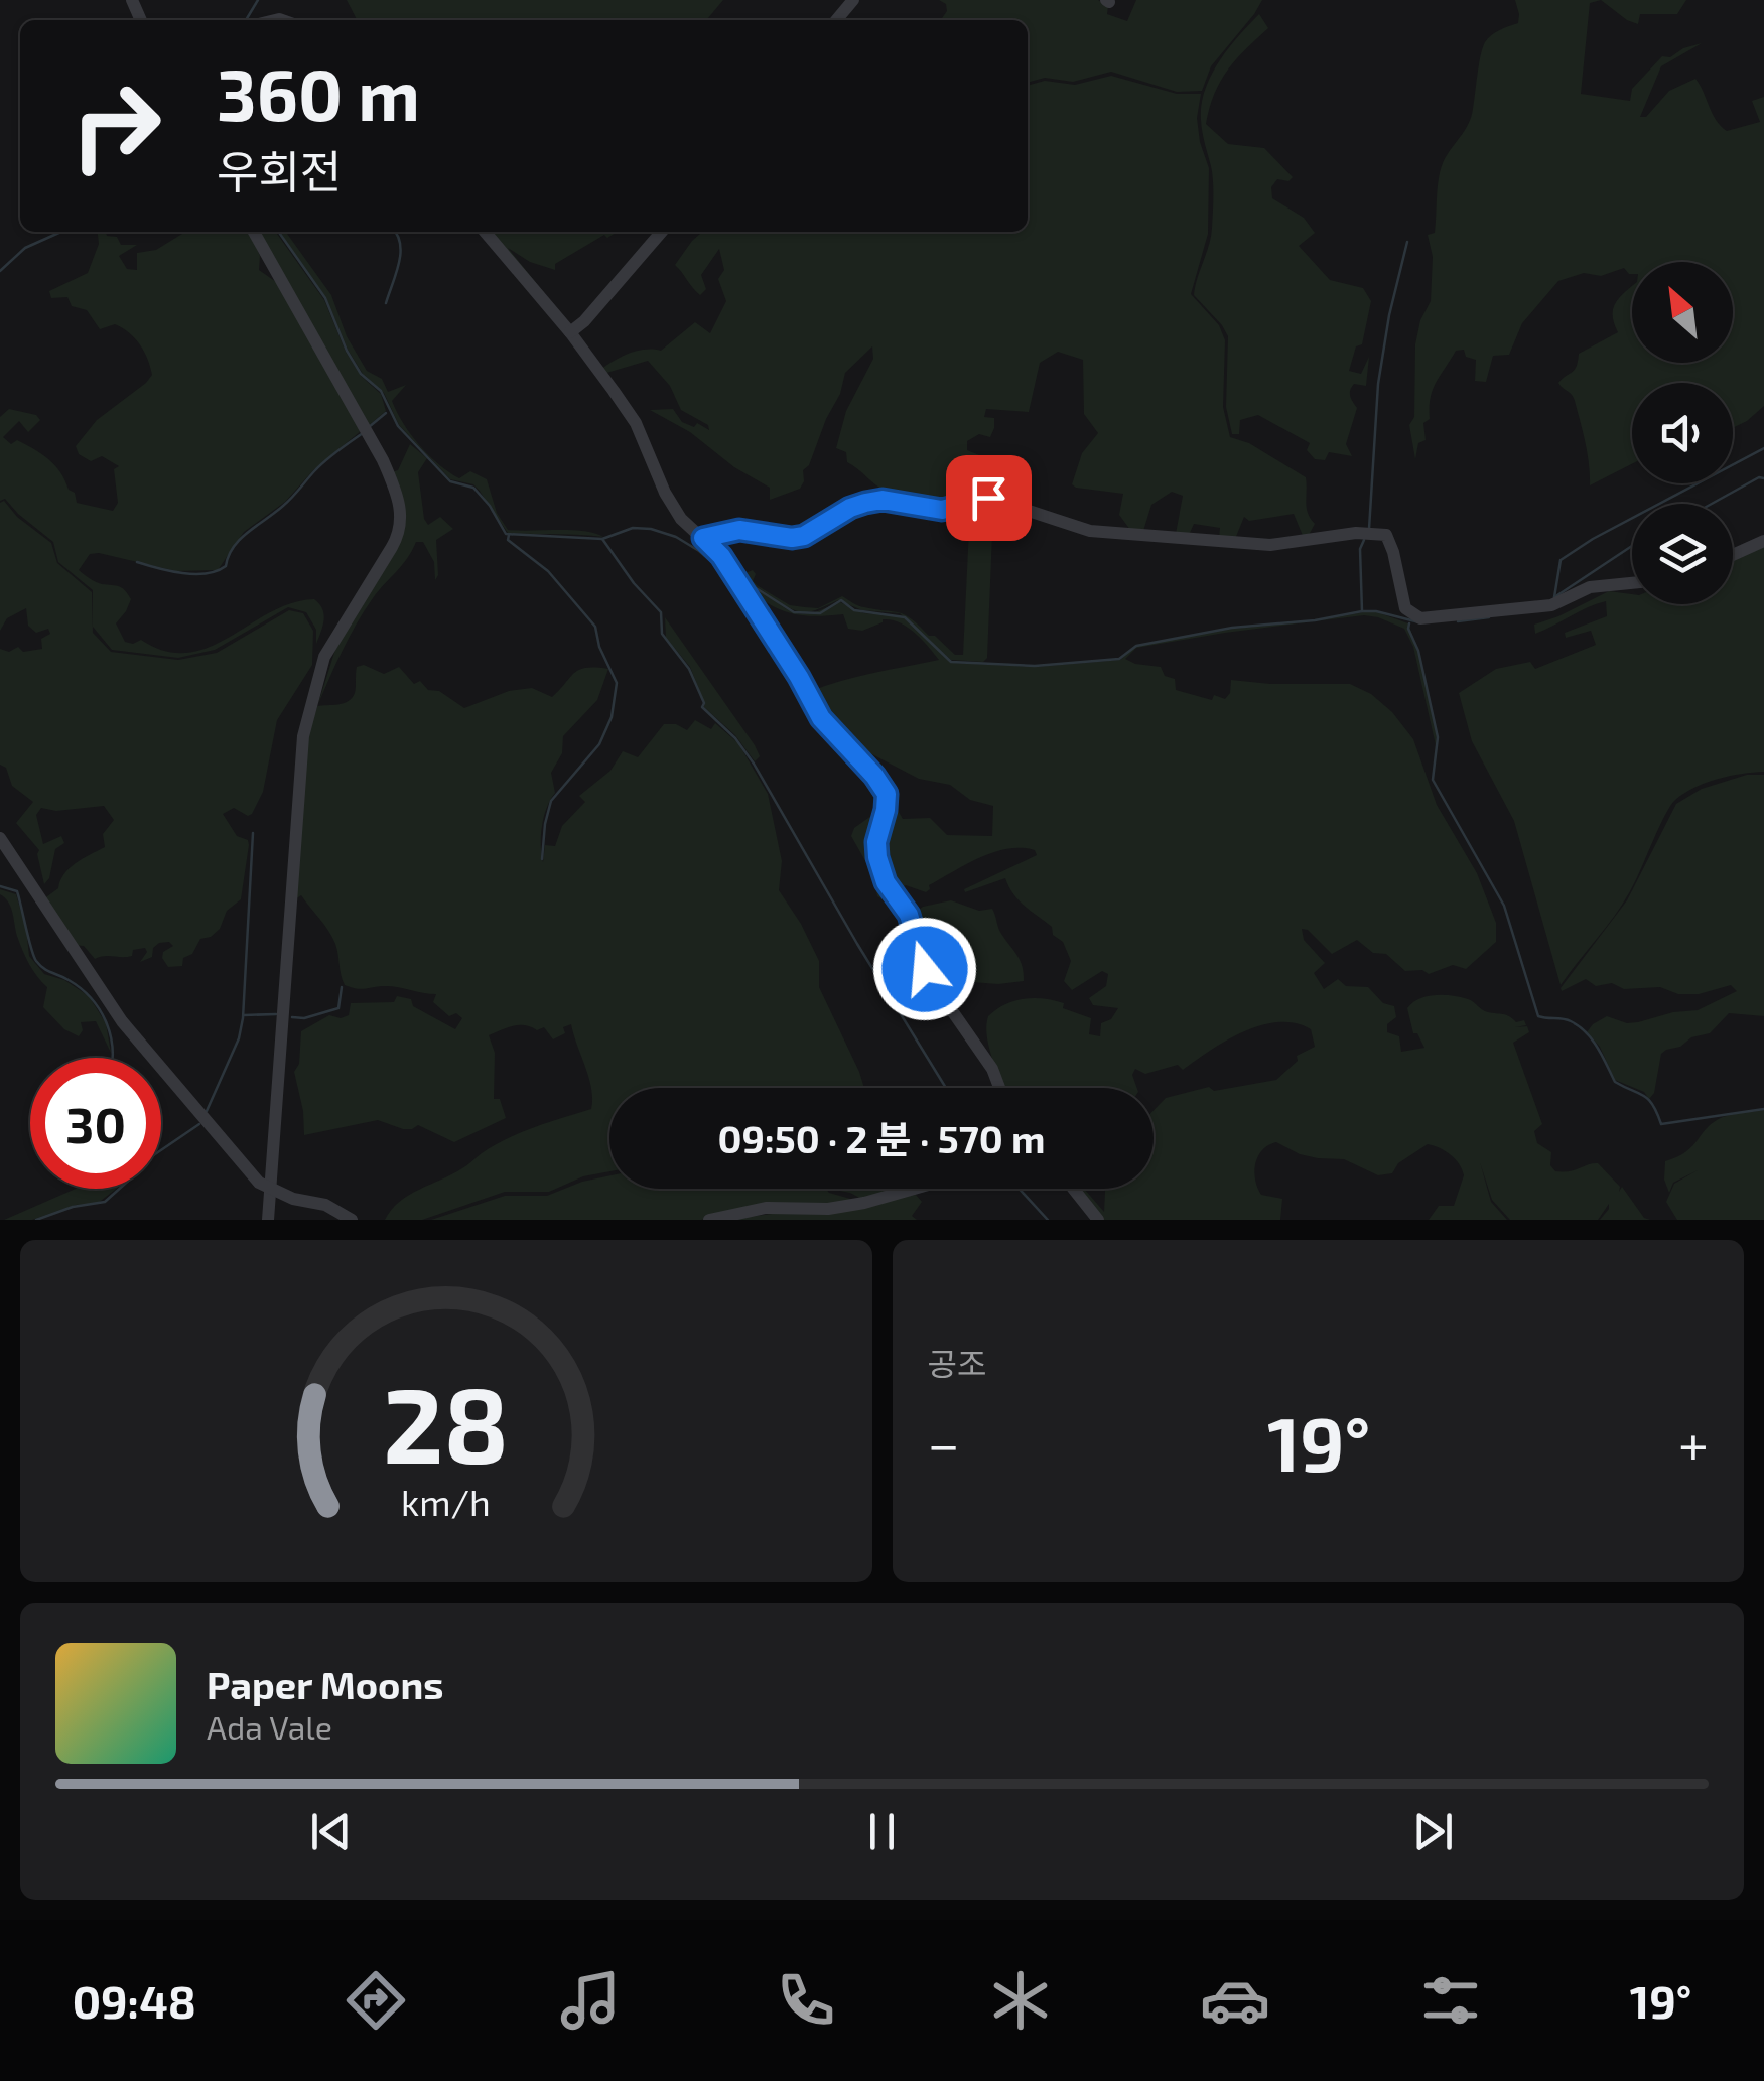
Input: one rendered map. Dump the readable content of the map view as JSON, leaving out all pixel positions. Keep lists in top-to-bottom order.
{
  "north": "top left",
  "page": {
    "turn": ["360 m", "우회전"],
    "limit": "30",
    "trip": "09:50 · 2 분 · 570 m",
    "tile": "공조",
    "heat": ["−", "19°", "+"],
    "song": ["Paper Moons", "Ada Vale"],
    "tabs": ["09:48", "19°"],
    "gauge": ["28", "km/h"]
  }
}
